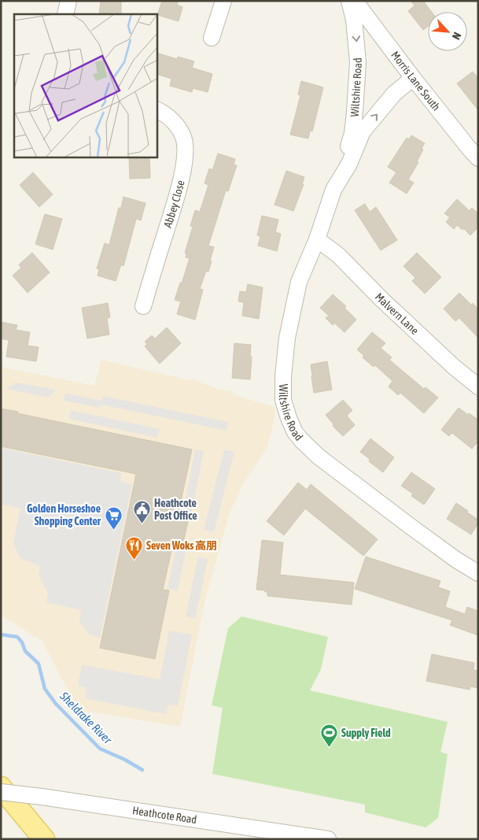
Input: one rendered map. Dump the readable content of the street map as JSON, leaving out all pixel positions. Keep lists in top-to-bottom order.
{
  "streets": {
    "street": [
      "Morris Lane South",
      "Wiltshire Road",
      "Abbey Close",
      "Malvern Lane",
      "Heathcote Road"
    ]
  },
  "crossings": [
    ["Morris Lane South", "Wiltshire Road"],
    ["Wiltshire Road", "Malvern Lane"]
  ],
  "water": ["Sheldrake River"],
  "places": {
    "public building": ["Heathcote Post Office"],
    "supermarket": ["Golden Horseshoe Shopping Center"],
    "restaurant": ["Seven Woks 高朋"],
    "sports": ["Supply Field"]
  },
  "north": "bottom right"
}
